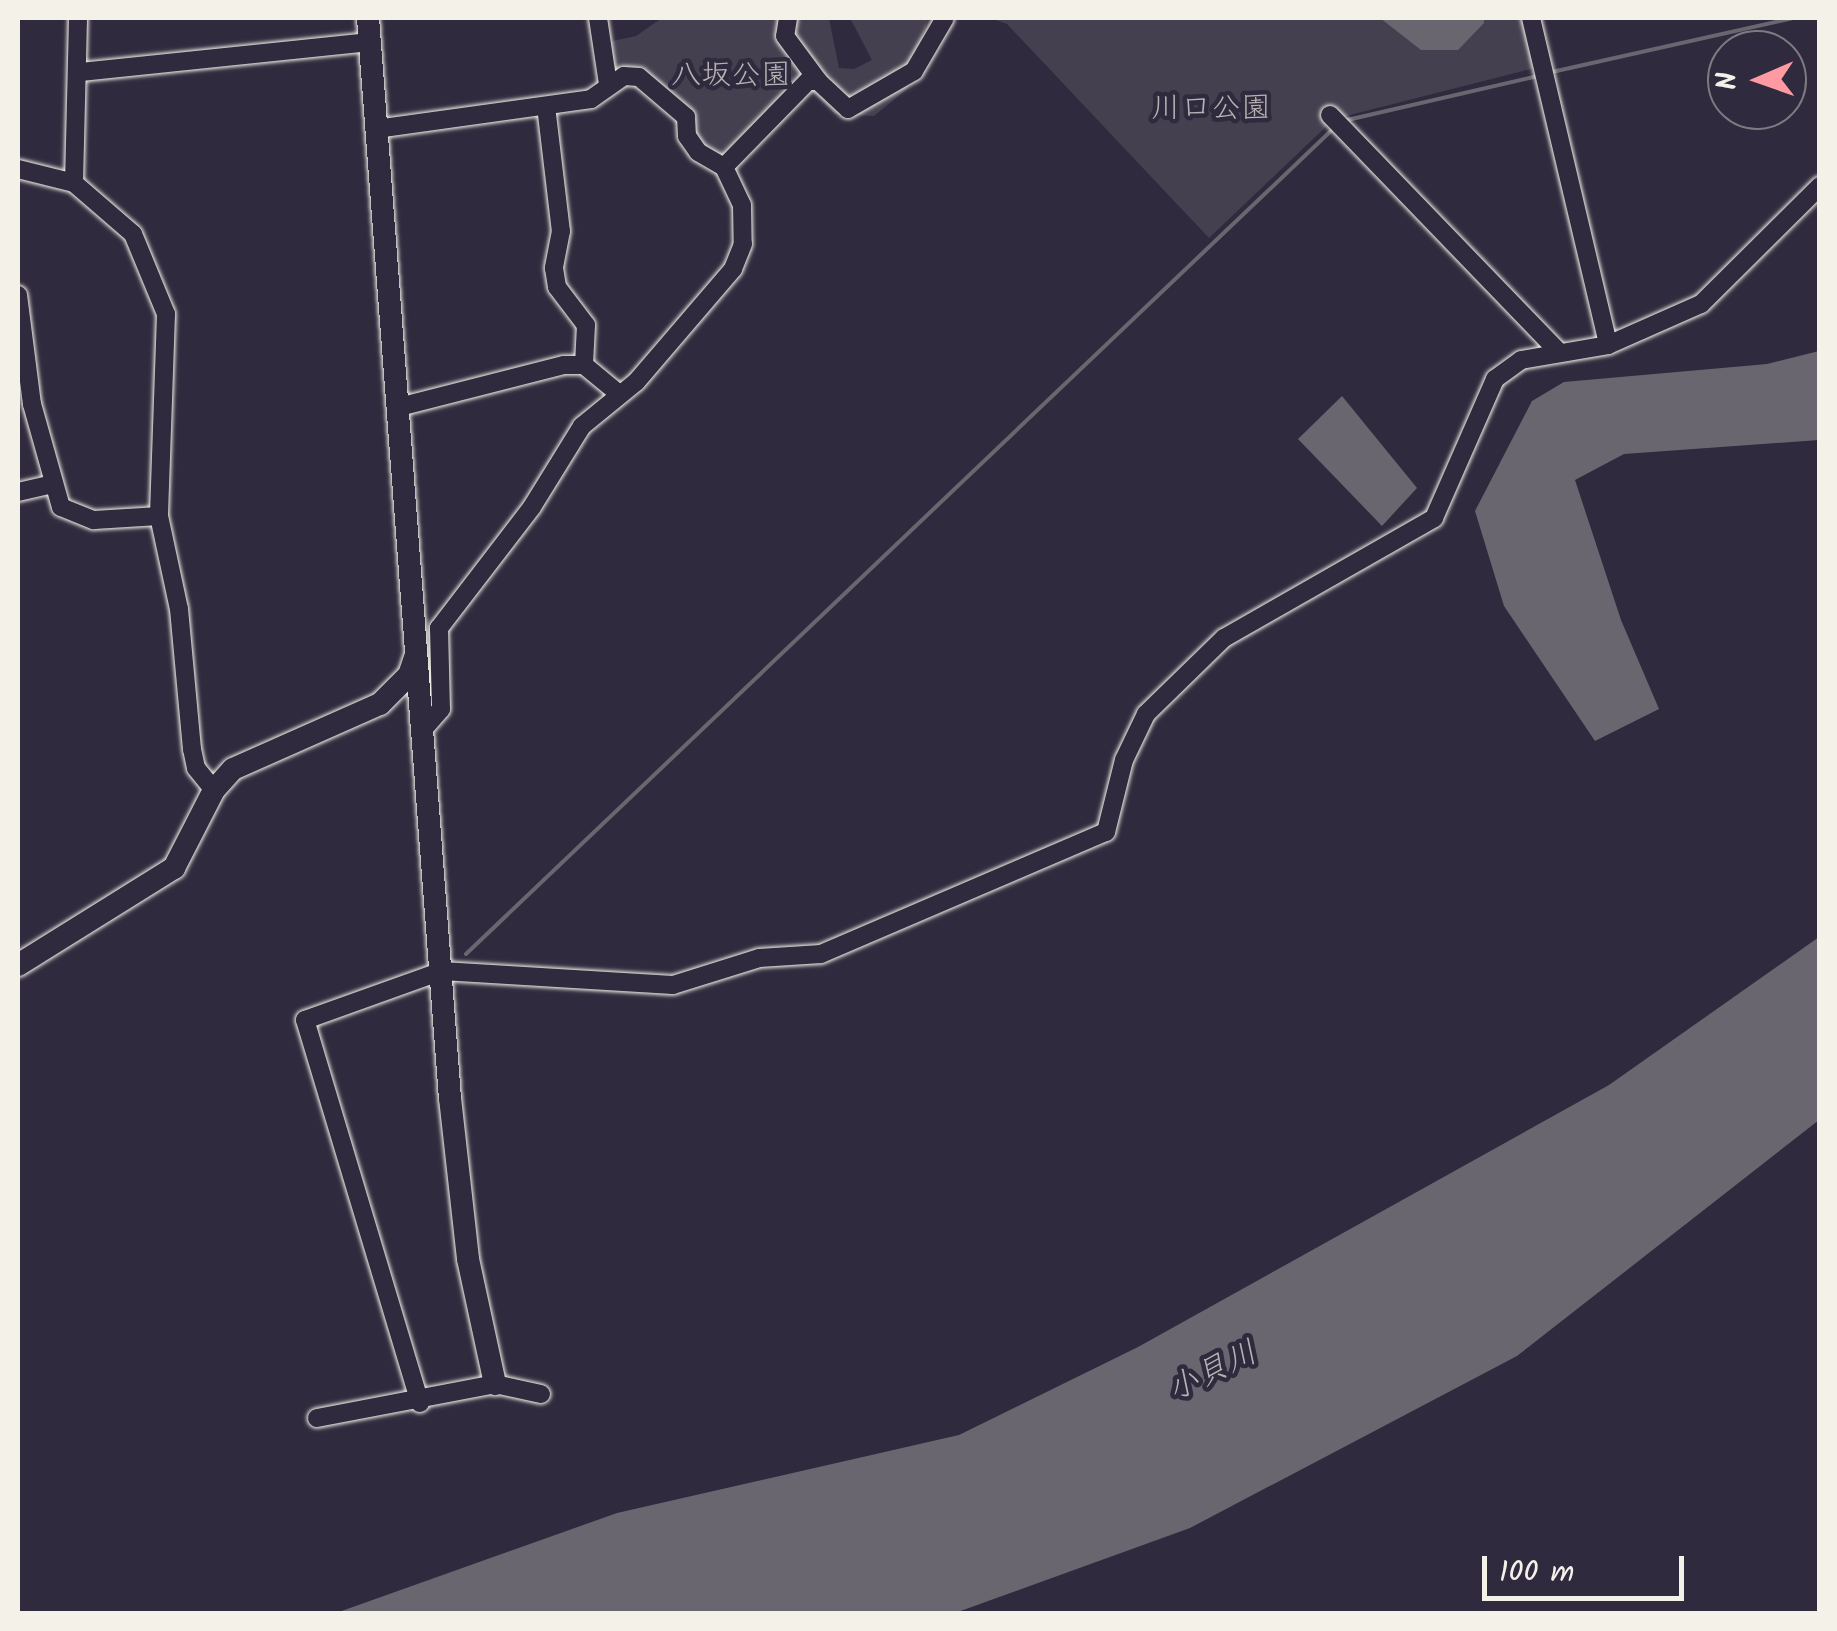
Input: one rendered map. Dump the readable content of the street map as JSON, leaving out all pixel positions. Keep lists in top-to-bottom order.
{
  "water": ["小貝川"],
  "parks": ["八坂公園", "川口公園"],
  "scale_bar": "100 m",
  "north": "left"
}
